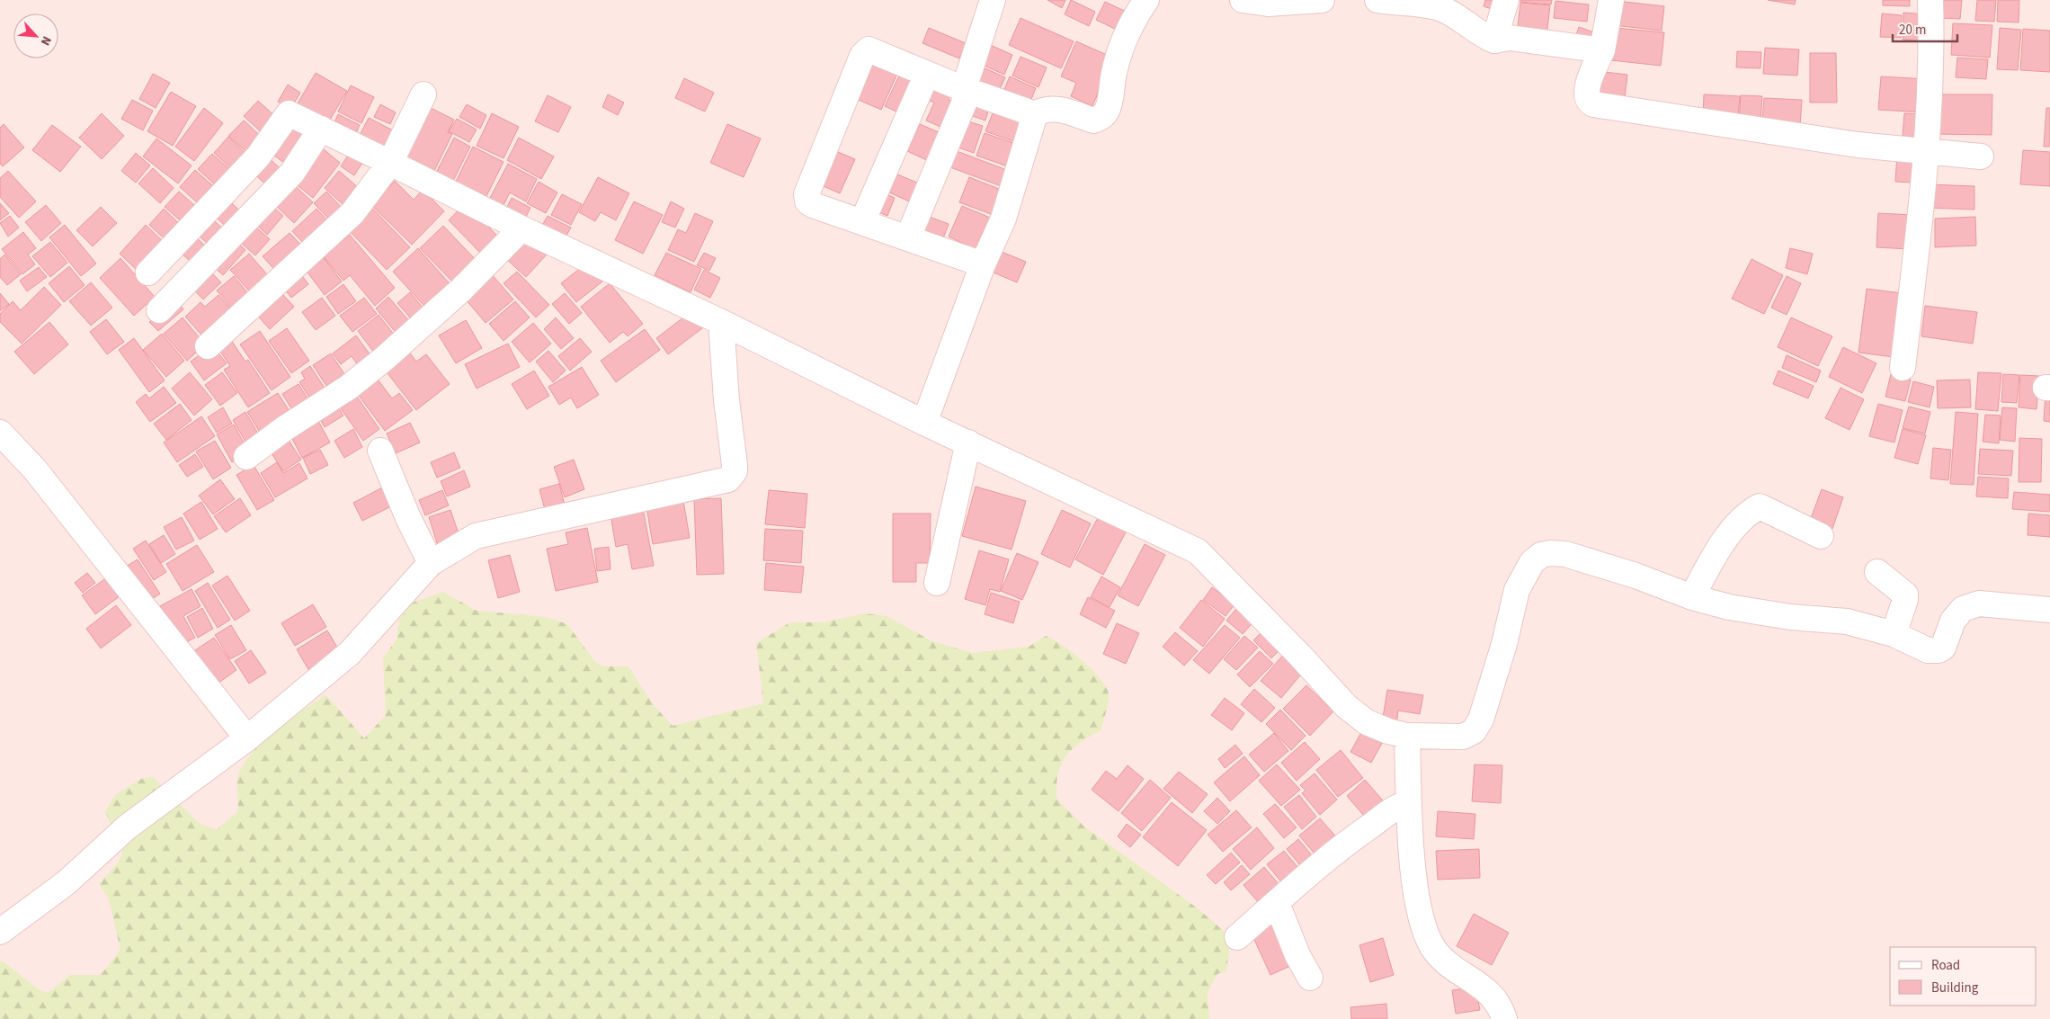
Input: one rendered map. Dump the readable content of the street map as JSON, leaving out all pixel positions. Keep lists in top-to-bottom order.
{
  "legend": ["Road", "Building"],
  "scale_bar": "20 m",
  "north": "bottom right"
}
